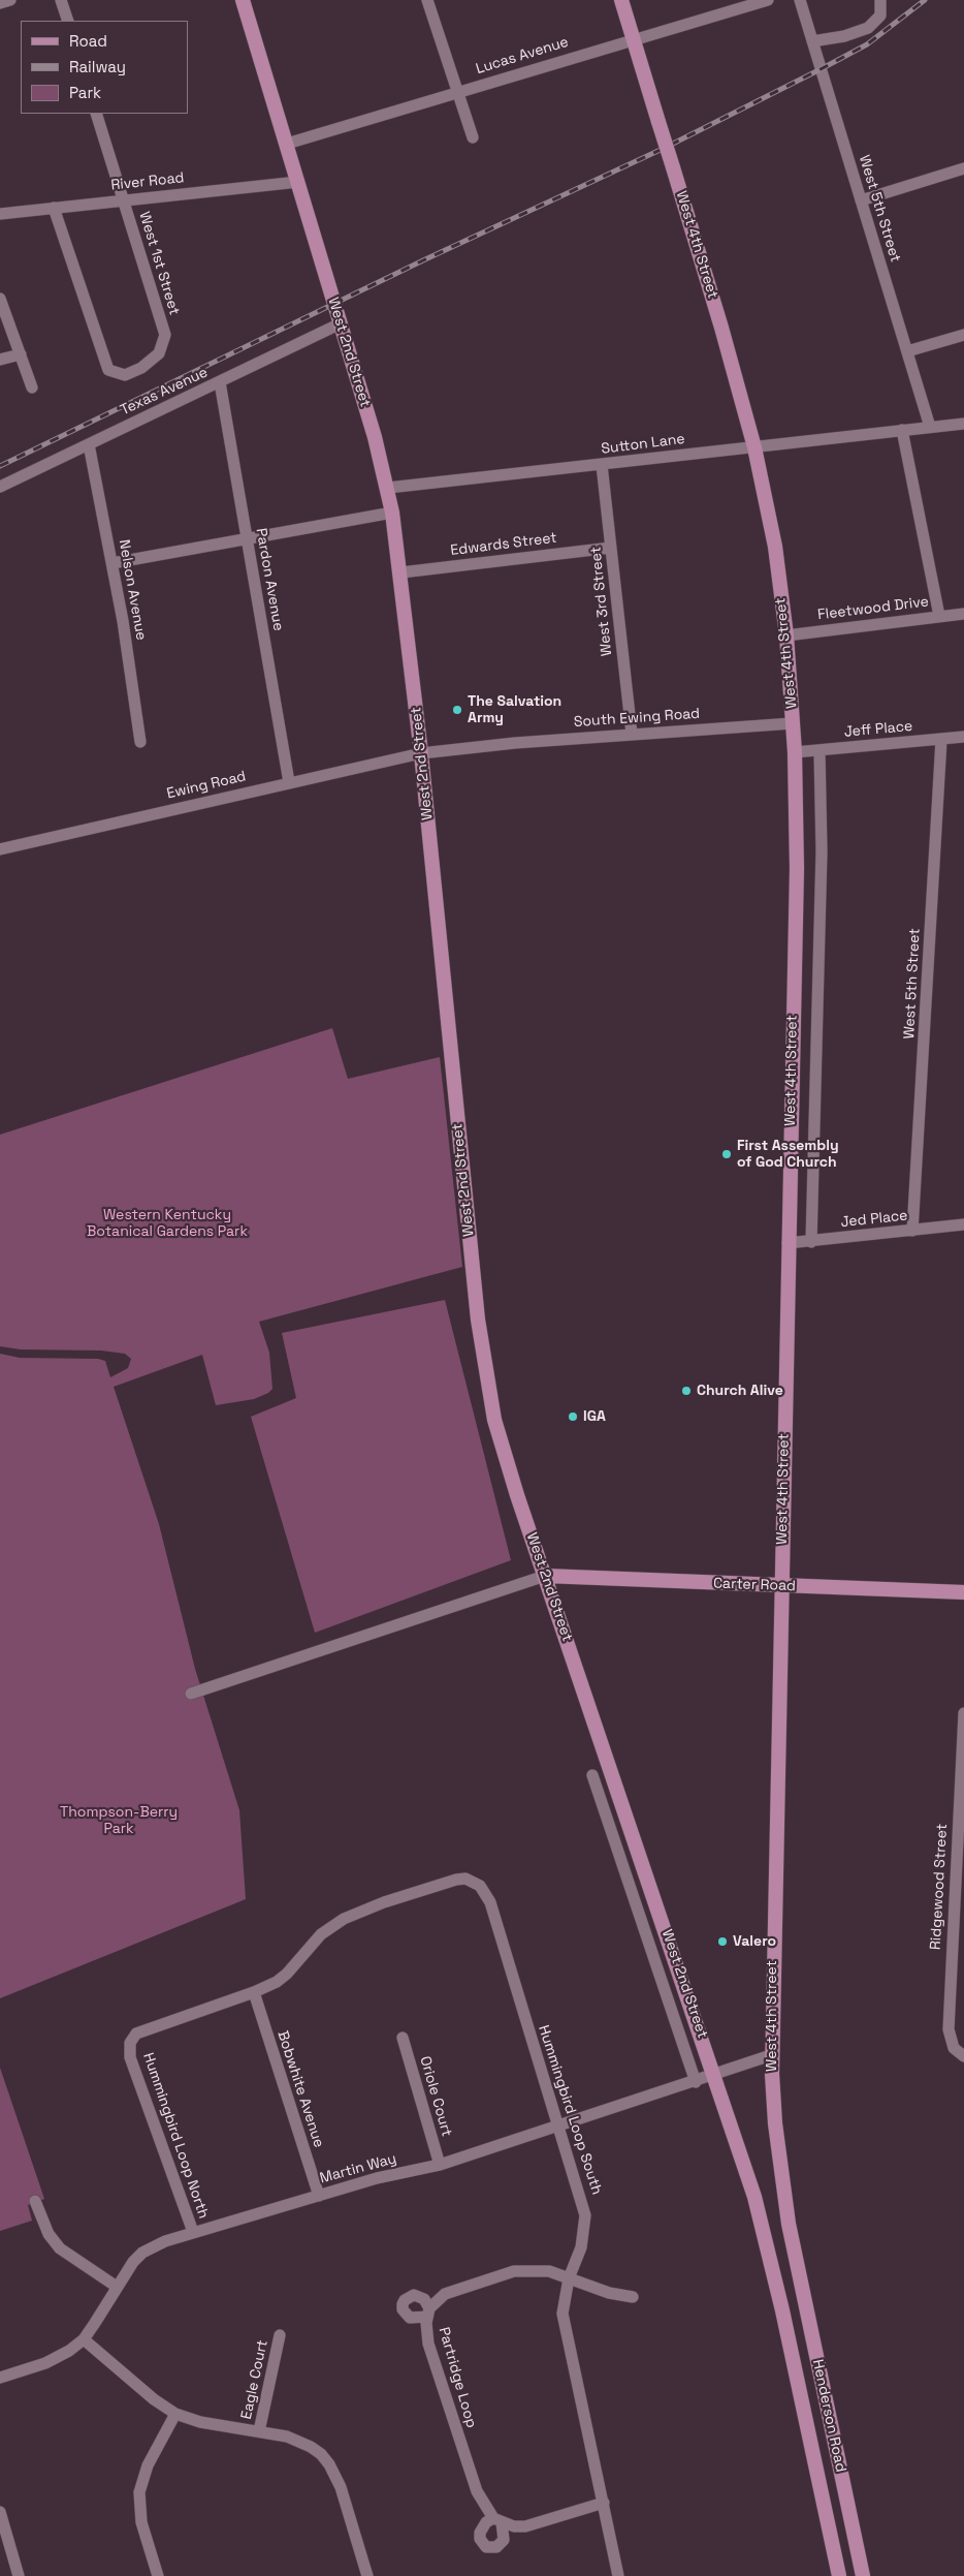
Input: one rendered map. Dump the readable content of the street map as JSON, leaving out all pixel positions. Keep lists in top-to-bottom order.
{
  "streets": {
    "main road": [
      "West 4th Street",
      "West 2nd Street",
      "Carter Road",
      "Henderson Road"
    ],
    "street": [
      "Lucas Avenue",
      "River Road",
      "West 5th Street",
      "West 1st Street",
      "Texas Avenue",
      "Sutton Lane",
      "Edwards Street",
      "Pardon Avenue",
      "Nelson Avenue",
      "West 3rd Street",
      "Fleetwood Drive",
      "South Ewing Road",
      "Jeff Place",
      "Ewing Road",
      "Jed Place",
      "Ridgewood Street",
      "Bobwhite Avenue",
      "Oriole Court",
      "Hummingbird Loop South",
      "Hummingbird Loop North",
      "Martin Way",
      "Partridge Loop",
      "Eagle Court"
    ]
  },
  "crossings": [
    ["Lucas Avenue", "West 4th Street"],
    ["Lucas Avenue", "West 2nd Street"],
    ["River Road", "West 1st Street"],
    ["River Road", "West 2nd Street"],
    ["West 5th Street", "Sutton Lane"],
    ["West 5th Street", "Jeff Place"],
    ["West 5th Street", "Jed Place"],
    ["West 4th Street", "Sutton Lane"],
    ["West 4th Street", "Fleetwood Drive"],
    ["West 4th Street", "South Ewing Road"],
    ["West 4th Street", "Jeff Place"],
    ["West 4th Street", "Jed Place"],
    ["West 4th Street", "Carter Road"],
    ["West 4th Street", "Martin Way"],
    ["West 4th Street", "Henderson Road"],
    ["West 2nd Street", "Texas Avenue"],
    ["West 2nd Street", "Sutton Lane"],
    ["West 2nd Street", "Edwards Street"],
    ["West 2nd Street", "South Ewing Road"],
    ["West 2nd Street", "Ewing Road"],
    ["West 2nd Street", "Carter Road"],
    ["West 2nd Street", "Martin Way"],
    ["West 2nd Street", "Henderson Road"],
    ["Texas Avenue", "Pardon Avenue"],
    ["Texas Avenue", "Nelson Avenue"],
    ["Sutton Lane", "West 3rd Street"],
    ["Edwards Street", "West 3rd Street"],
    ["Pardon Avenue", "Ewing Road"],
    ["West 3rd Street", "South Ewing Road"],
    ["South Ewing Road", "Ewing Road"],
    ["Bobwhite Avenue", "Hummingbird Loop South"],
    ["Bobwhite Avenue", "Hummingbird Loop North"],
    ["Bobwhite Avenue", "Martin Way"],
    ["Oriole Court", "Martin Way"],
    ["Hummingbird Loop South", "Hummingbird Loop North"],
    ["Hummingbird Loop South", "Martin Way"],
    ["Hummingbird Loop South", "Partridge Loop"],
    ["Hummingbird Loop North", "Martin Way"]
  ],
  "parks": ["Western Kentucky Botanical Gardens Park", "Thompson-Berry Park"],
  "places": [
    "The Salvation Army",
    "First Assembly of God Church",
    "Church Alive",
    "IGA",
    "Valero"
  ],
  "legend": ["Road", "Railway", "Park"]
}
